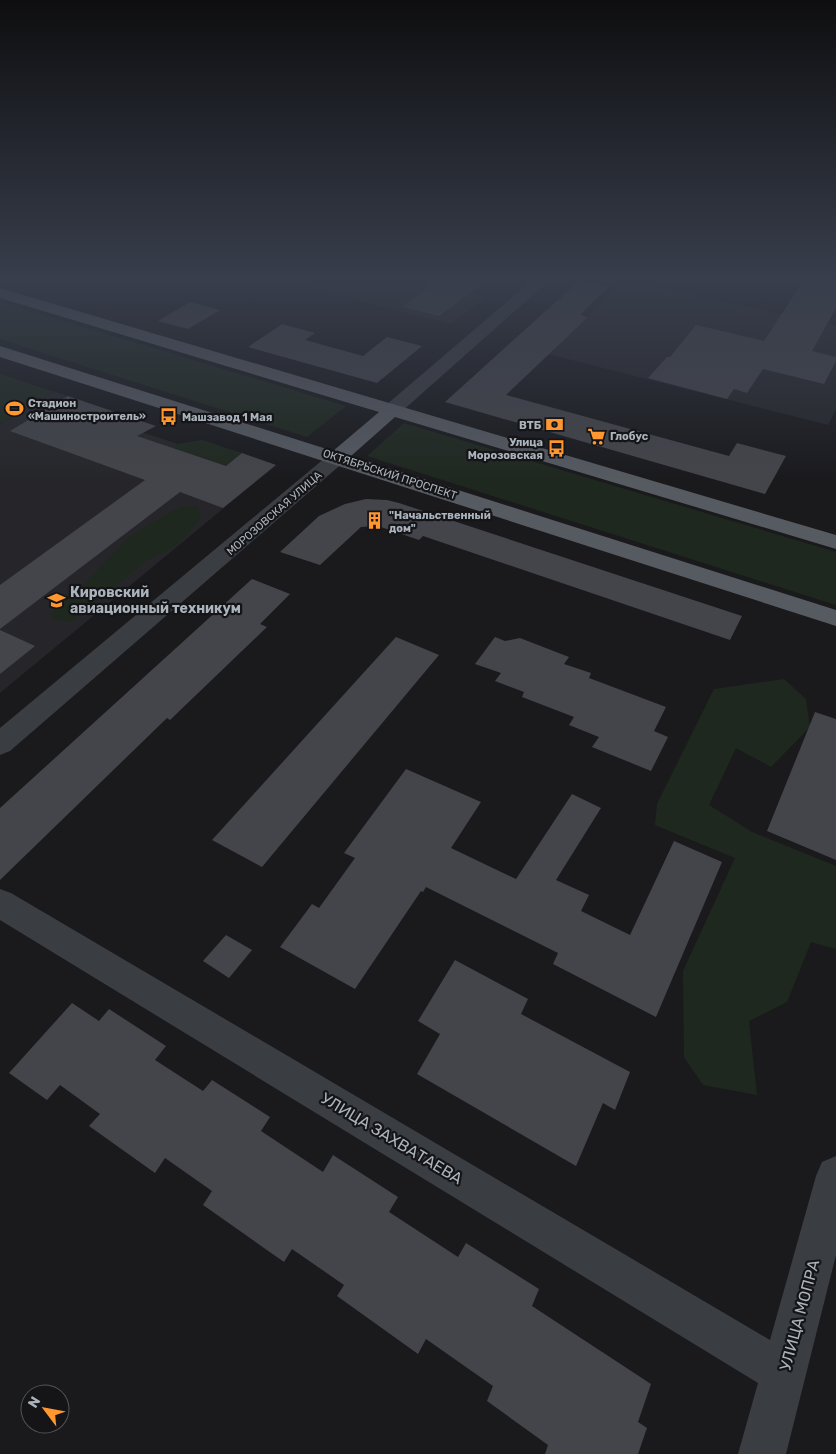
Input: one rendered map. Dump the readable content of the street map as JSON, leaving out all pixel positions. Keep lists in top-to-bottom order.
{
  "streets": {
    "main road": ["ОКТЯБРЬСКИЙ ПРОСПЕКТ", "МОРОЗОВСКАЯ УЛИЦА"],
    "street": ["УЛИЦА ЗАХВАТАЕВА", "УЛИЦА МОПРА"]
  },
  "crossings": [
    ["ОКТЯБРЬСКИЙ ПРОСПЕКТ", "МОРОЗОВСКАЯ УЛИЦА"],
    ["УЛИЦА ЗАХВАТАЕВА", "УЛИЦА МОПРА"]
  ],
  "places": {
    "sports": ["Стадион «Машиностроитель»"],
    "bus stop": ["Машзавод 1 Мая", "Улица Морозовская"],
    "bank": ["ВТБ"],
    "supermarket": ["Глобус"],
    "building": ["\"Начальственный дом\""],
    "school or university": ["Кировский авиационный техникум"]
  },
  "north": "top left"
}
